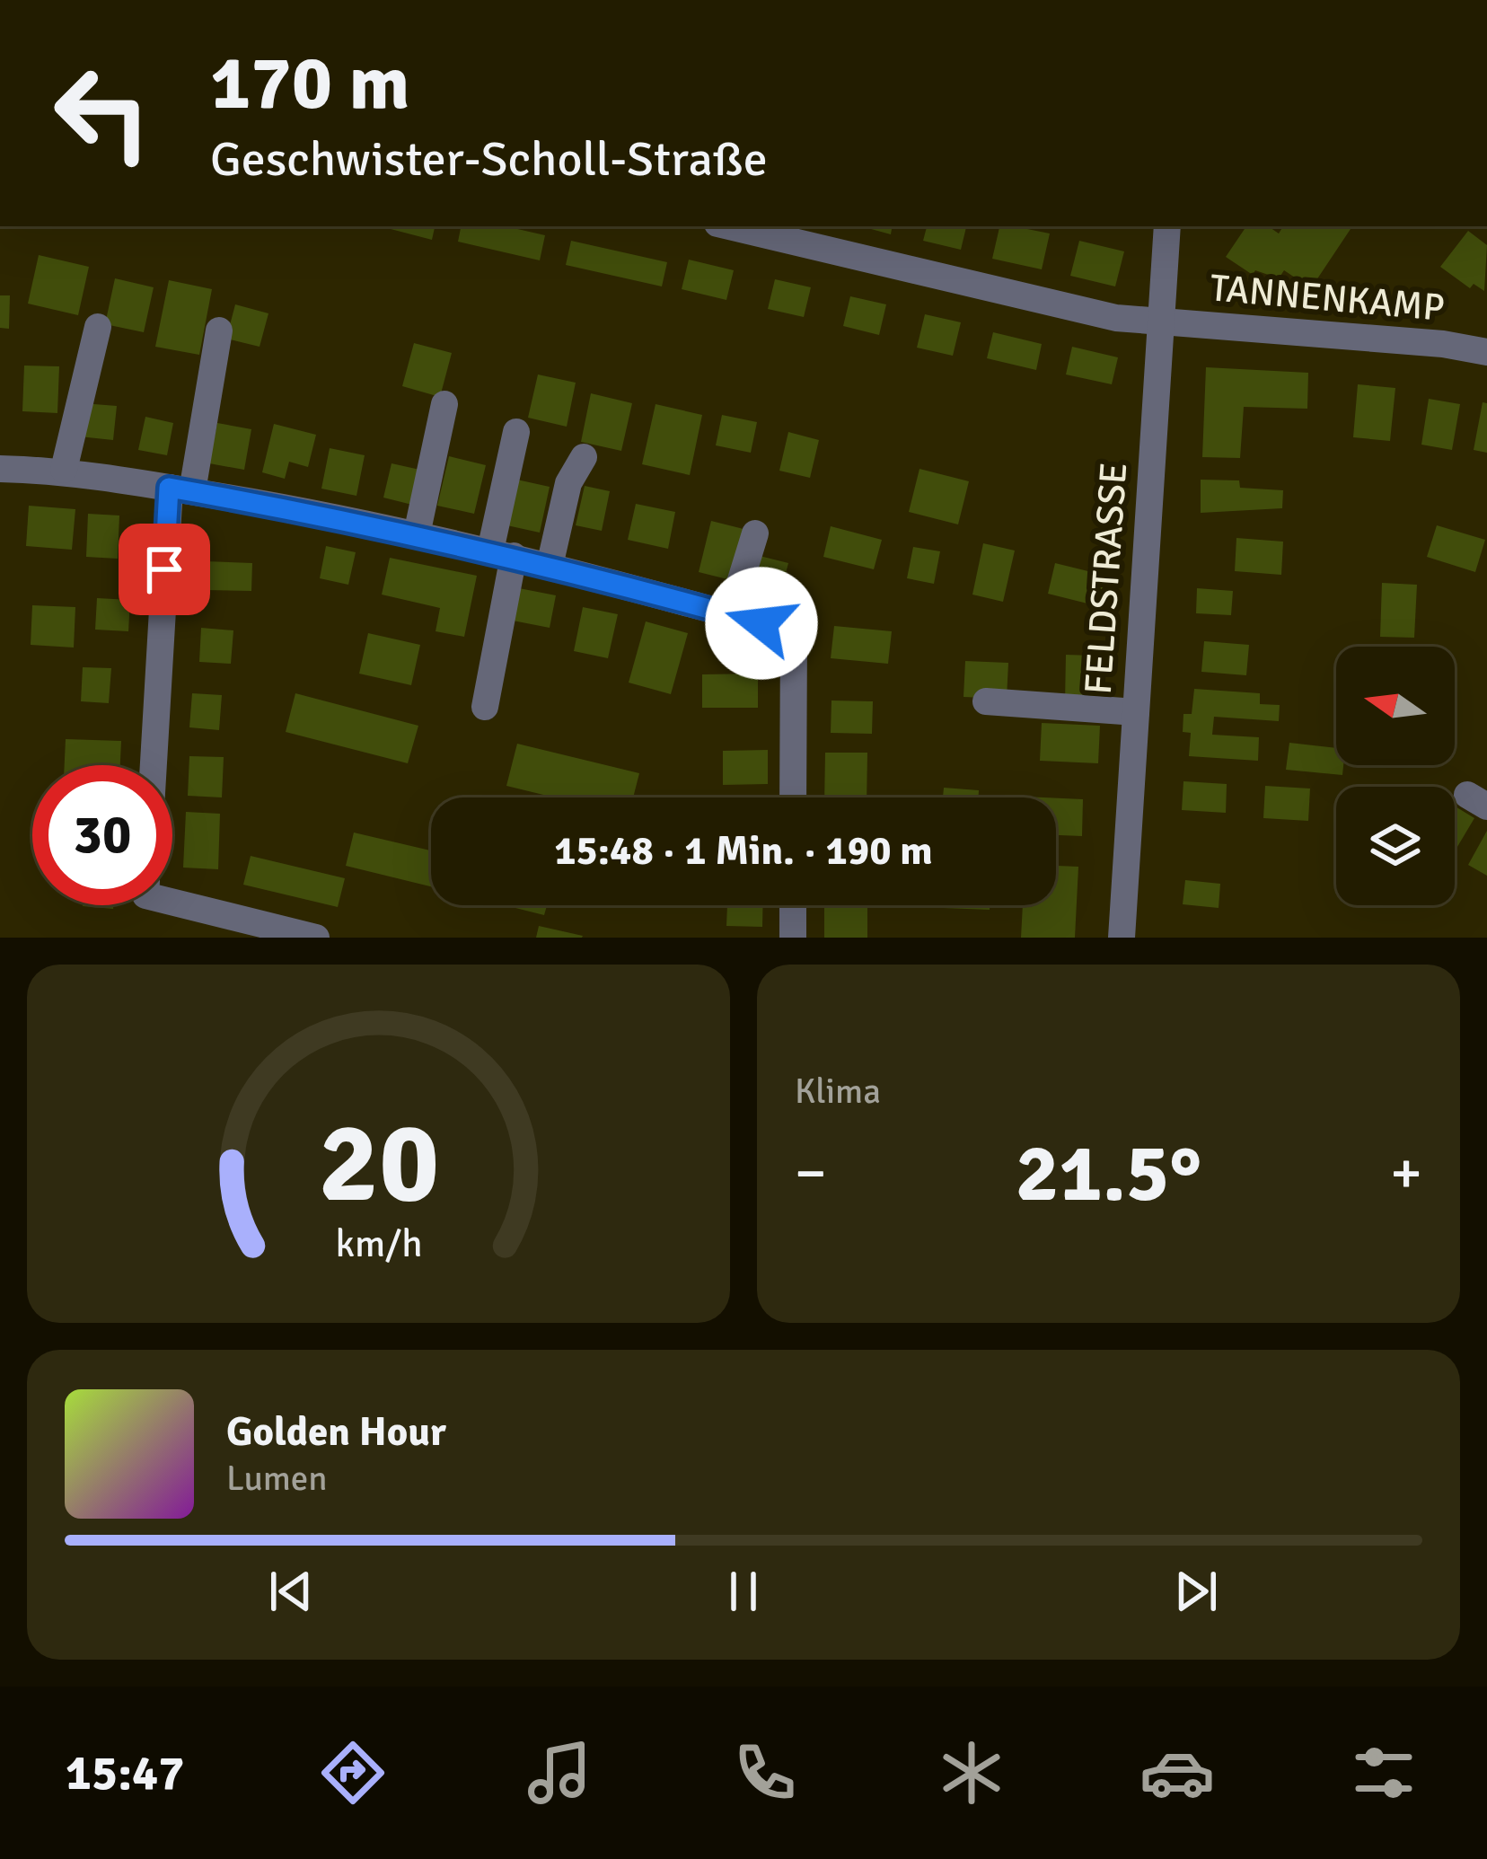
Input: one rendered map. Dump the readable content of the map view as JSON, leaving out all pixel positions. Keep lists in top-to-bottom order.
{
  "streets": {
    "street": ["TANNENKAMP", "FELDSTRASSE"]
  },
  "crossings": [
    ["TANNENKAMP", "FELDSTRASSE"]
  ],
  "north": "left",
  "page": {
    "turn": ["170 m", "Geschwister-Scholl-Straße"],
    "limit": "30",
    "trip": "15:48 · 1 Min. · 190 m",
    "tile": "Klima",
    "heat": ["−", "21.5°", "+"],
    "song": ["Golden Hour", "Lumen"],
    "tabs": "15:47",
    "gauge": ["20", "km/h"]
  }
}
